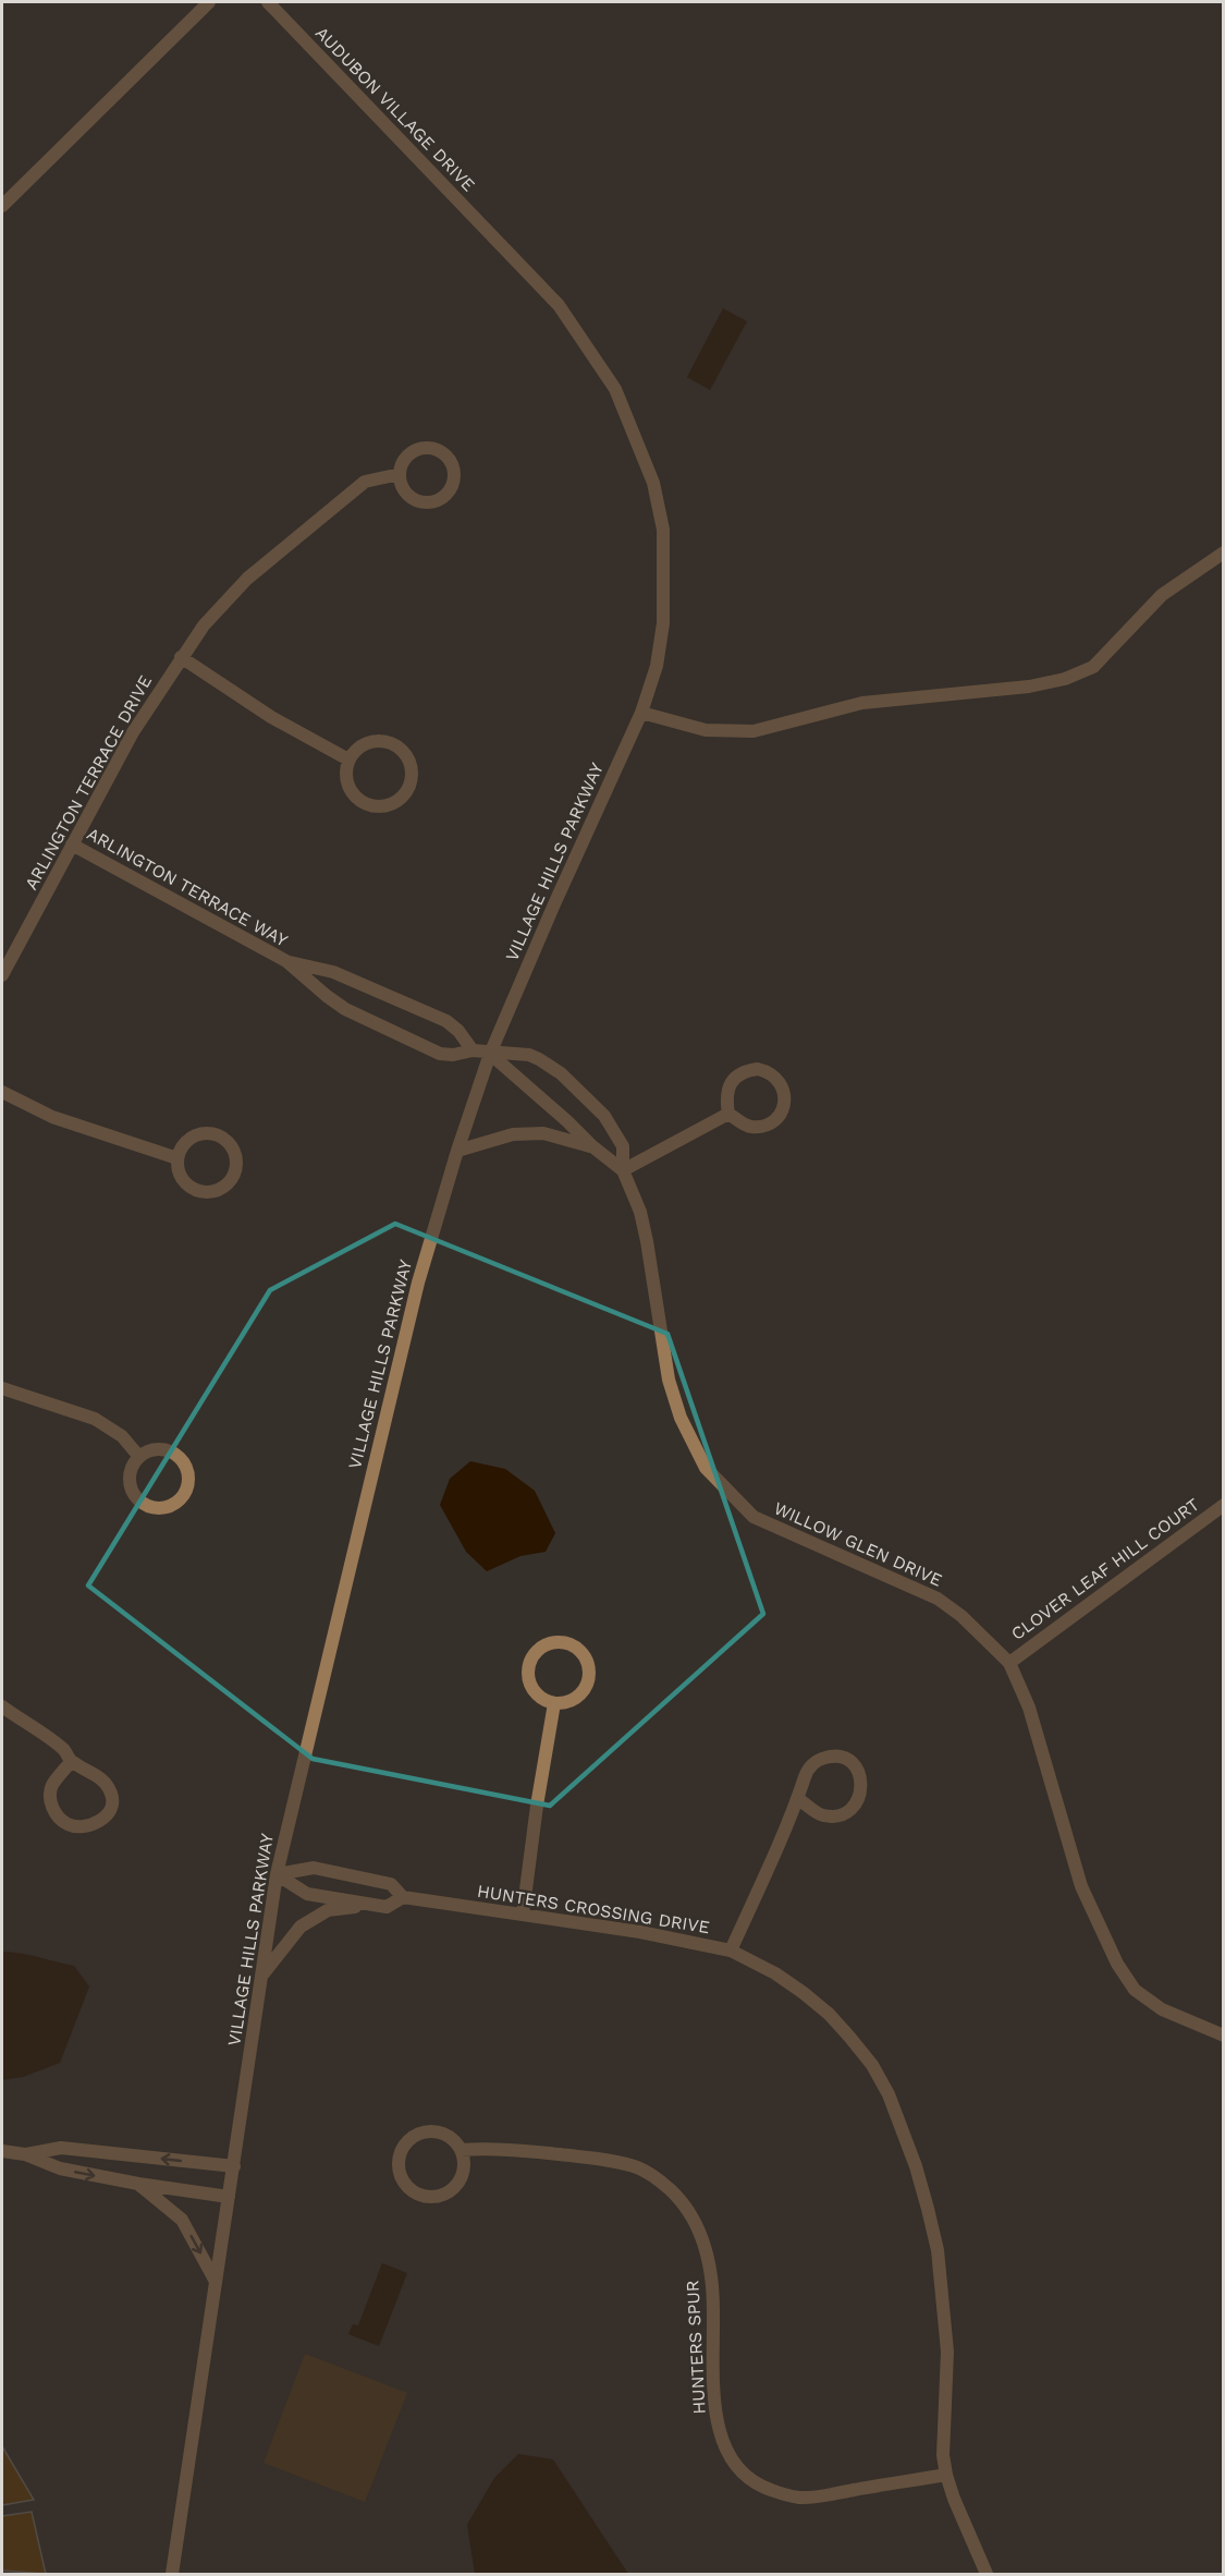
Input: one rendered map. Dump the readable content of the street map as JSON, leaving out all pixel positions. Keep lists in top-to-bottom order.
{
  "streets": {
    "street": [
      "AUDUBON VILLAGE DRIVE",
      "ARLINGTON TERRACE DRIVE",
      "VILLAGE HILLS PARKWAY",
      "ARLINGTON TERRACE WAY",
      "WILLOW GLEN DRIVE",
      "CLOVER LEAF HILL COURT",
      "HUNTERS CROSSING DRIVE",
      "HUNTERS SPUR"
    ]
  },
  "crossings": [
    ["AUDUBON VILLAGE DRIVE", "VILLAGE HILLS PARKWAY"],
    ["ARLINGTON TERRACE DRIVE", "ARLINGTON TERRACE WAY"],
    ["VILLAGE HILLS PARKWAY", "ARLINGTON TERRACE WAY"],
    ["VILLAGE HILLS PARKWAY", "WILLOW GLEN DRIVE"],
    ["VILLAGE HILLS PARKWAY", "HUNTERS CROSSING DRIVE"],
    ["ARLINGTON TERRACE WAY", "WILLOW GLEN DRIVE"],
    ["WILLOW GLEN DRIVE", "CLOVER LEAF HILL COURT"],
    ["HUNTERS CROSSING DRIVE", "HUNTERS SPUR"]
  ]
}
